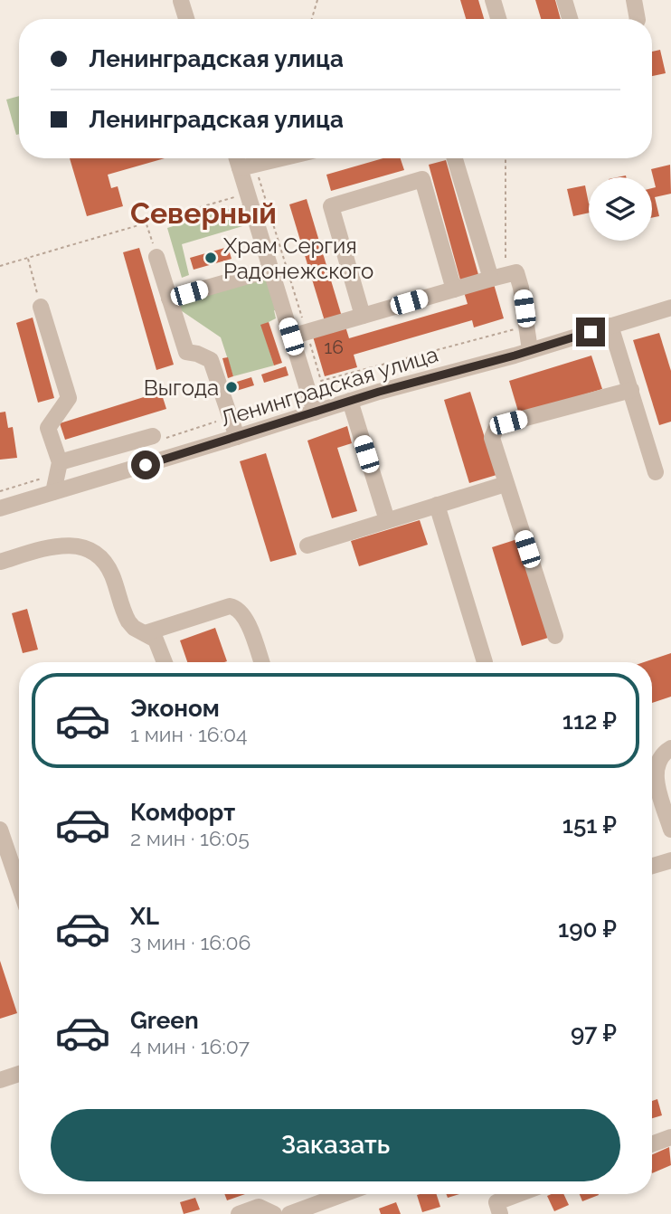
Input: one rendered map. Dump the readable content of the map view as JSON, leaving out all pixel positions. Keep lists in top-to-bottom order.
{
  "streets": {
    "street": ["Ленинградская улица"]
  },
  "districts": ["Северный"],
  "places": ["Храм Сергия Радонежского", "Выгода"],
  "house_numbers": ["16"],
  "page": {
    "banner": ["Ленинградская улица", "Ленинградская улица"],
    "list": [
      {
        "name": "Эконом",
        "note": "1 мин · 16:04",
        "value": "112 ₽"
      },
      {
        "name": "Комфорт",
        "note": "2 мин · 16:05",
        "value": "151 ₽"
      },
      {
        "name": "XL",
        "note": "3 мин · 16:06",
        "value": "190 ₽"
      },
      {
        "name": "Green",
        "note": "4 мин · 16:07",
        "value": "97 ₽"
      }
    ],
    "buttons": "Заказать"
  }
}
